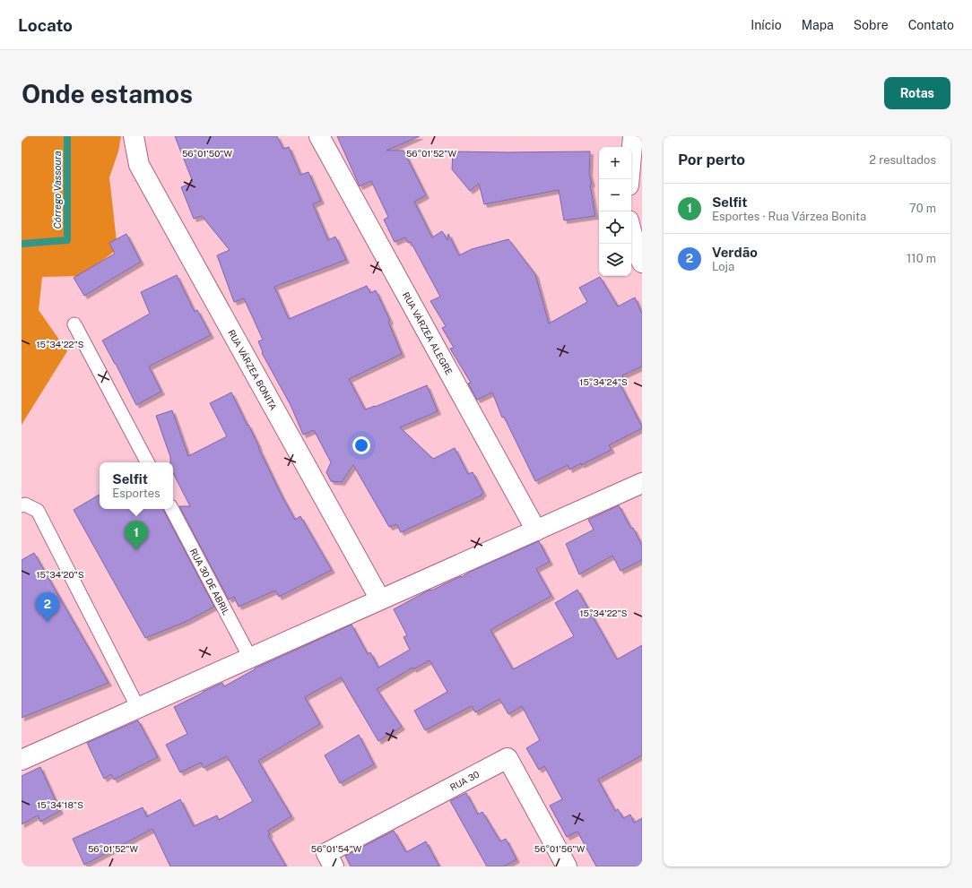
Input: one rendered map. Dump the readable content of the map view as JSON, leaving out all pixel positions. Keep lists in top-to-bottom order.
{
  "streets": {
    "street": ["RUA VÁRZEA ALEGRE", "RUA VÁRZEA BONITA", "RUA 30"],
    "lane": ["RUA 30 DE ABRIL"]
  },
  "water": ["Córrego Vassoura"],
  "page": {
    "header": "Locato",
    "nav": [
      "Início",
      "Mapa",
      "Sobre",
      "Contato"
    ],
    "buttons": "Rotas",
    "title": "Onde estamos",
    "heading": ["Por perto", "2 resultados"],
    "map_buttons": ["+", "−"],
    "list": [
      {
        "mark": "1",
        "name": "Selfit",
        "note": "Esportes · Rua Várzea Bonita",
        "value": "70 m"
      },
      {
        "mark": "2",
        "name": "Verdão",
        "note": "Loja",
        "value": "110 m"
      }
    ],
    "popup": ["Selfit", "Esportes"],
    "pins": ["1", "2"]
  },
  "coordinates": [
    "56°01'52\"W",
    "56°01'50\"W",
    "15°34'22\"S",
    "15°34'24\"S",
    "15°34'20\"S",
    "15°34'18\"S",
    "56°01'54\"W",
    "56°01'56\"W"
  ]
}
